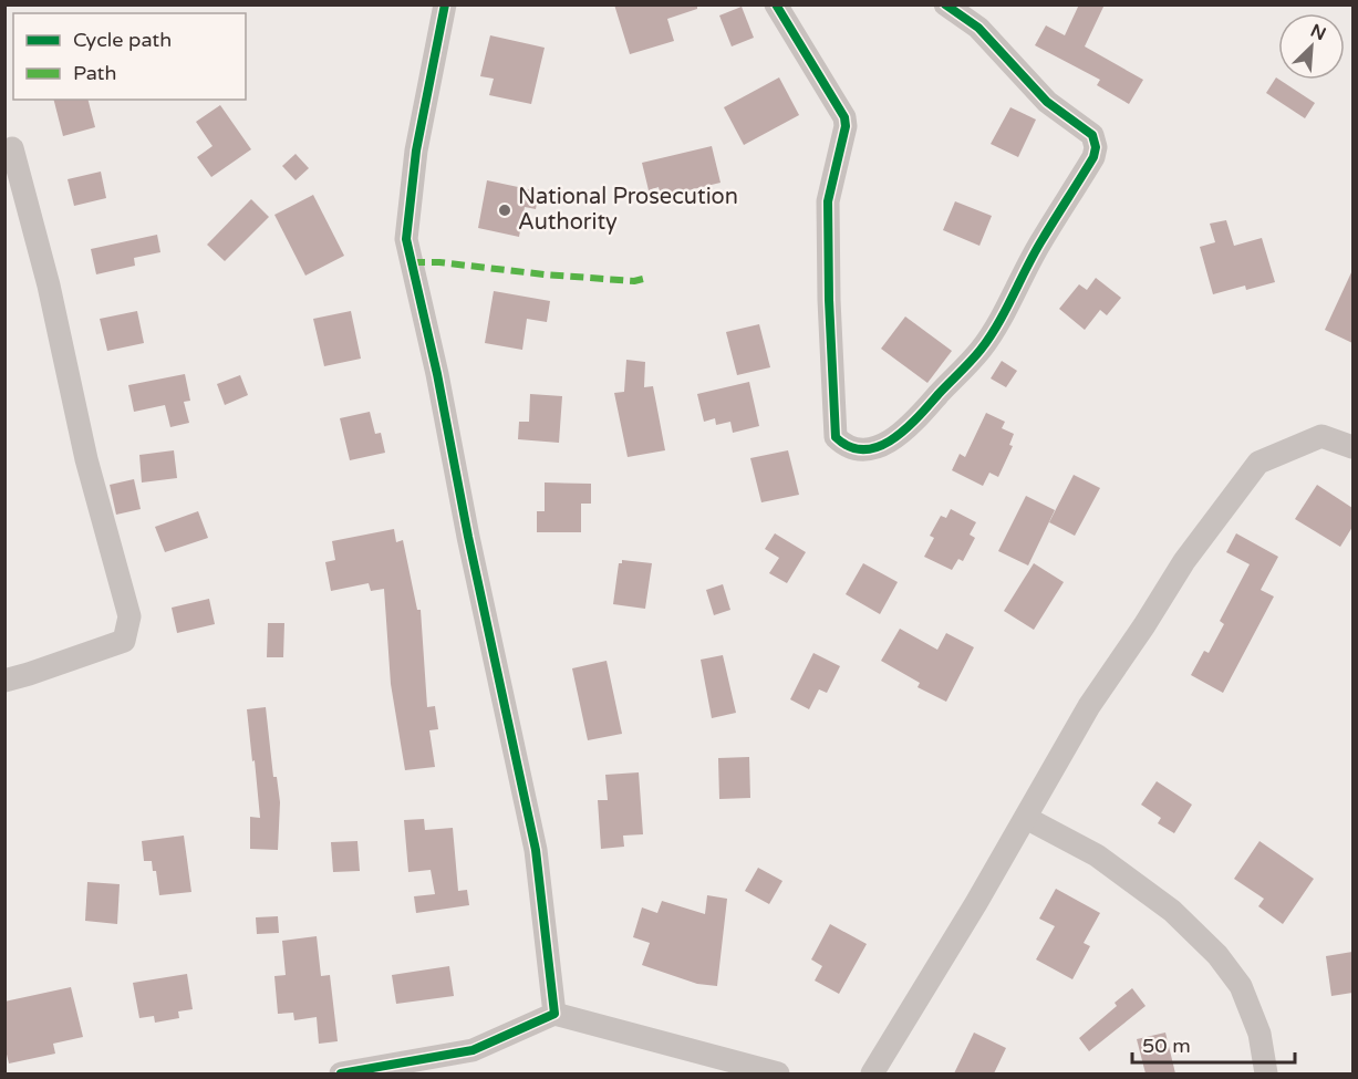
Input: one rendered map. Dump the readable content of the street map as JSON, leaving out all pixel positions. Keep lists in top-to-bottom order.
{
  "places": ["National Prosecution Authority"],
  "legend": ["Cycle path", "Path"],
  "scale_bar": "50 m",
  "north": "top right"
}
